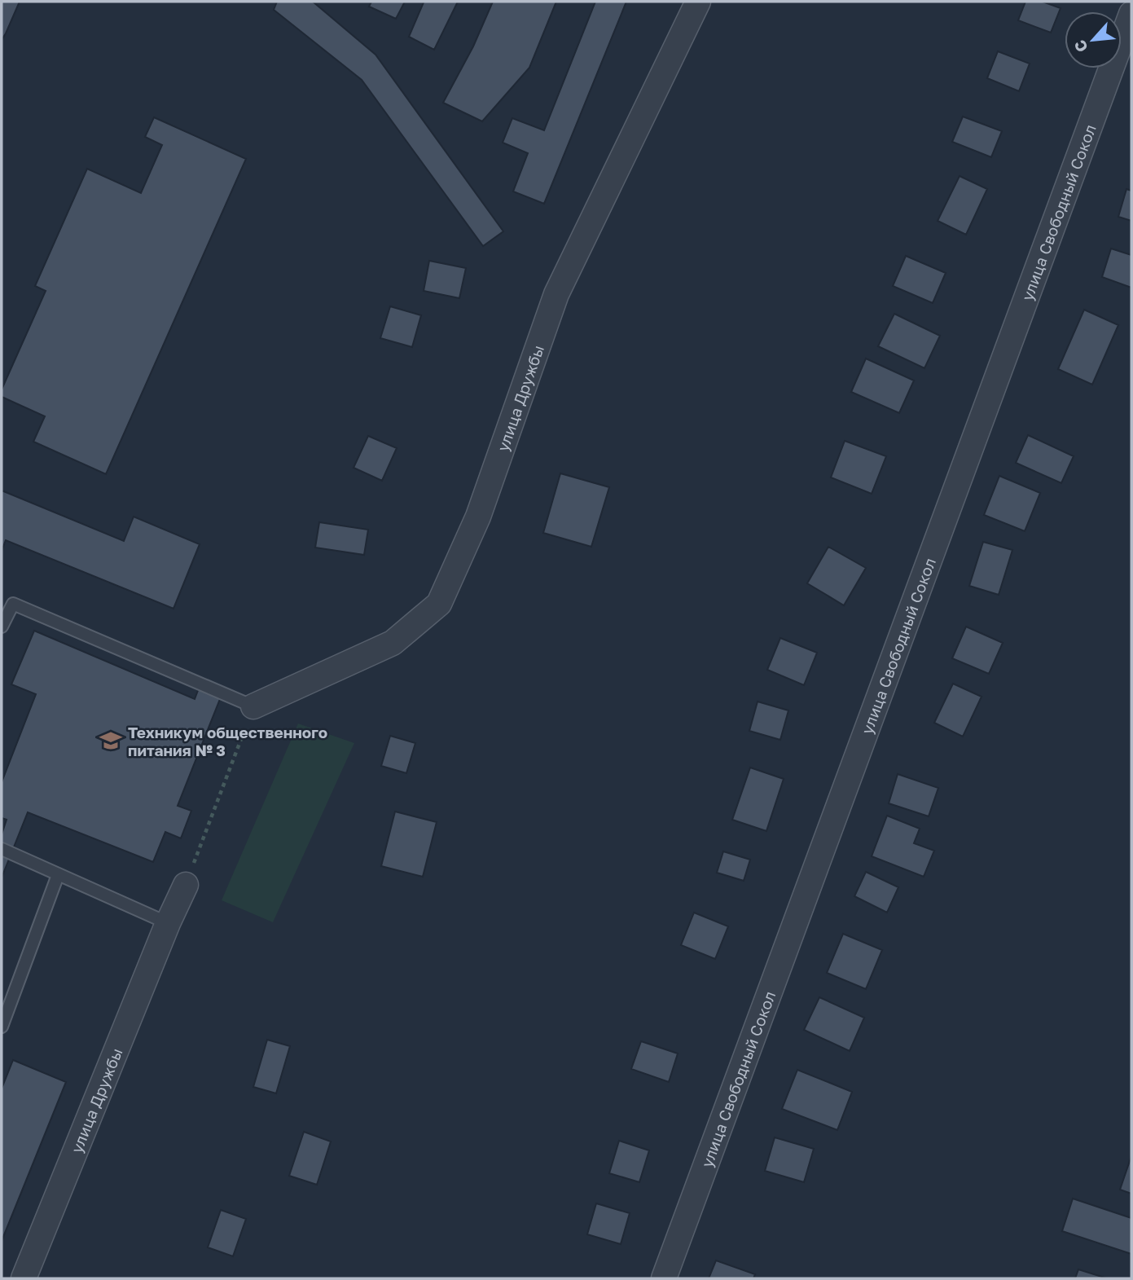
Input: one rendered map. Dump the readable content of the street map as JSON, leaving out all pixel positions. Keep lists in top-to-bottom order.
{
  "streets": {
    "street": ["улица Свободный Сокол", "улица Дружбы"]
  },
  "places": {
    "school or university": ["Техникум общественного питания № 3"]
  },
  "north": "bottom left"
}
